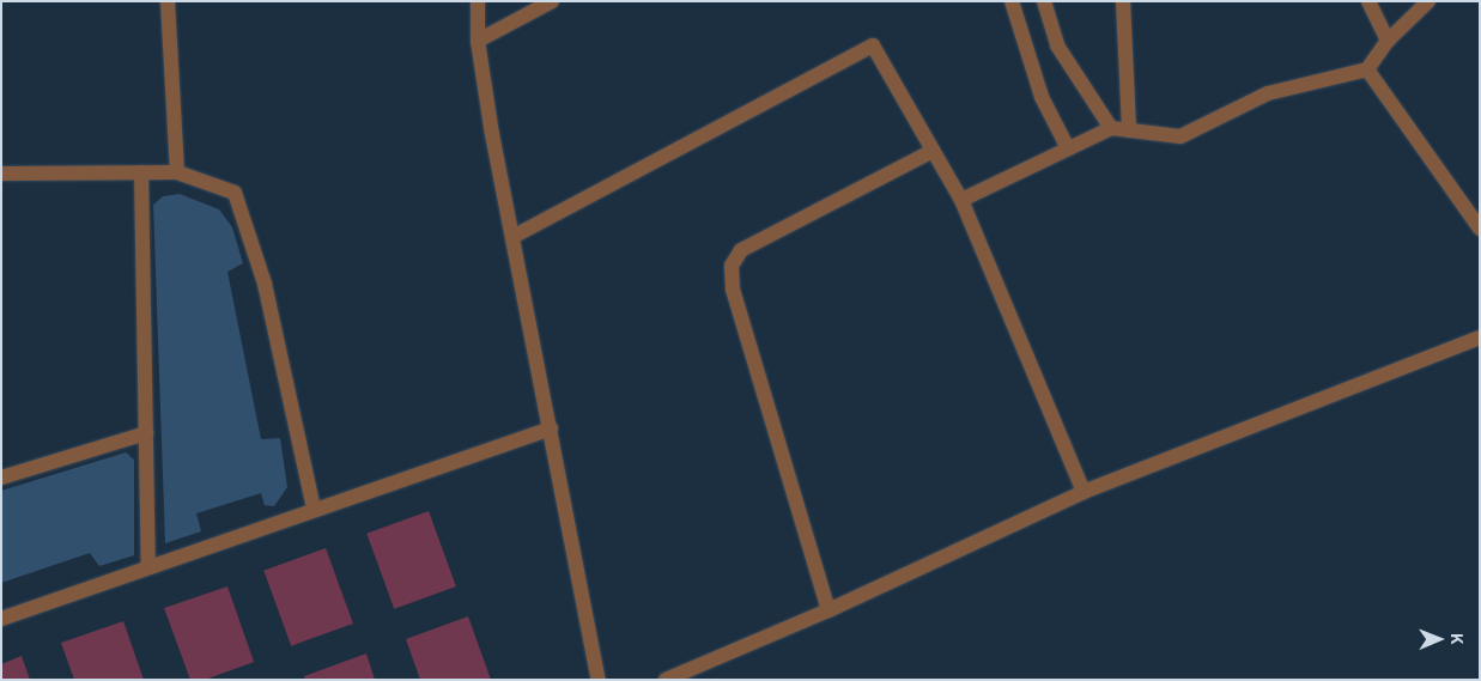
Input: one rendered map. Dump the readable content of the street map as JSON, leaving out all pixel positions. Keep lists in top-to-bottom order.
{
  "north": "right"
}
